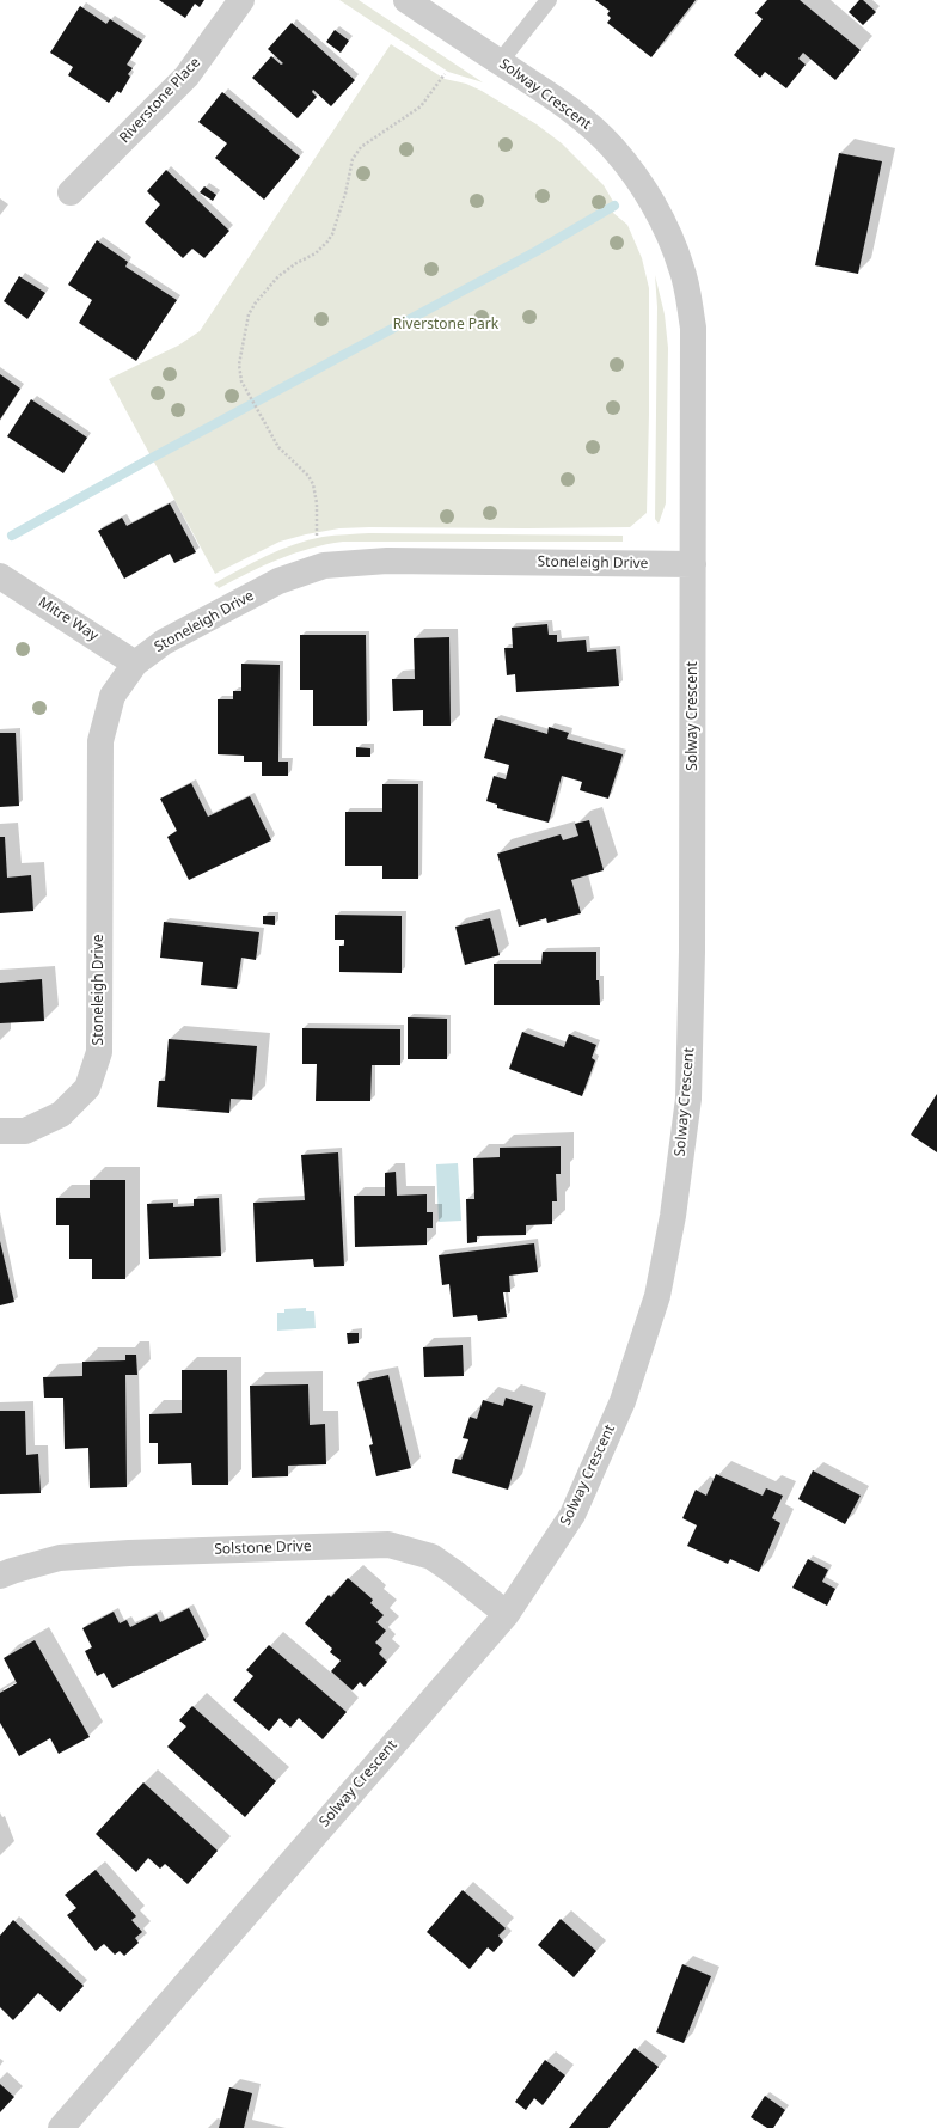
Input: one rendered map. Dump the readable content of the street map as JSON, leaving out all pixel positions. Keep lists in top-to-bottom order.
{
  "streets": {
    "street": [
      "Solway Crescent",
      "Riverstone Place",
      "Stoneleigh Drive",
      "Mitre Way",
      "Solstone Drive"
    ]
  },
  "crossings": [
    ["Solway Crescent", "Stoneleigh Drive"],
    ["Solway Crescent", "Solstone Drive"],
    ["Stoneleigh Drive", "Mitre Way"]
  ],
  "parks": ["Riverstone Park"]
}
